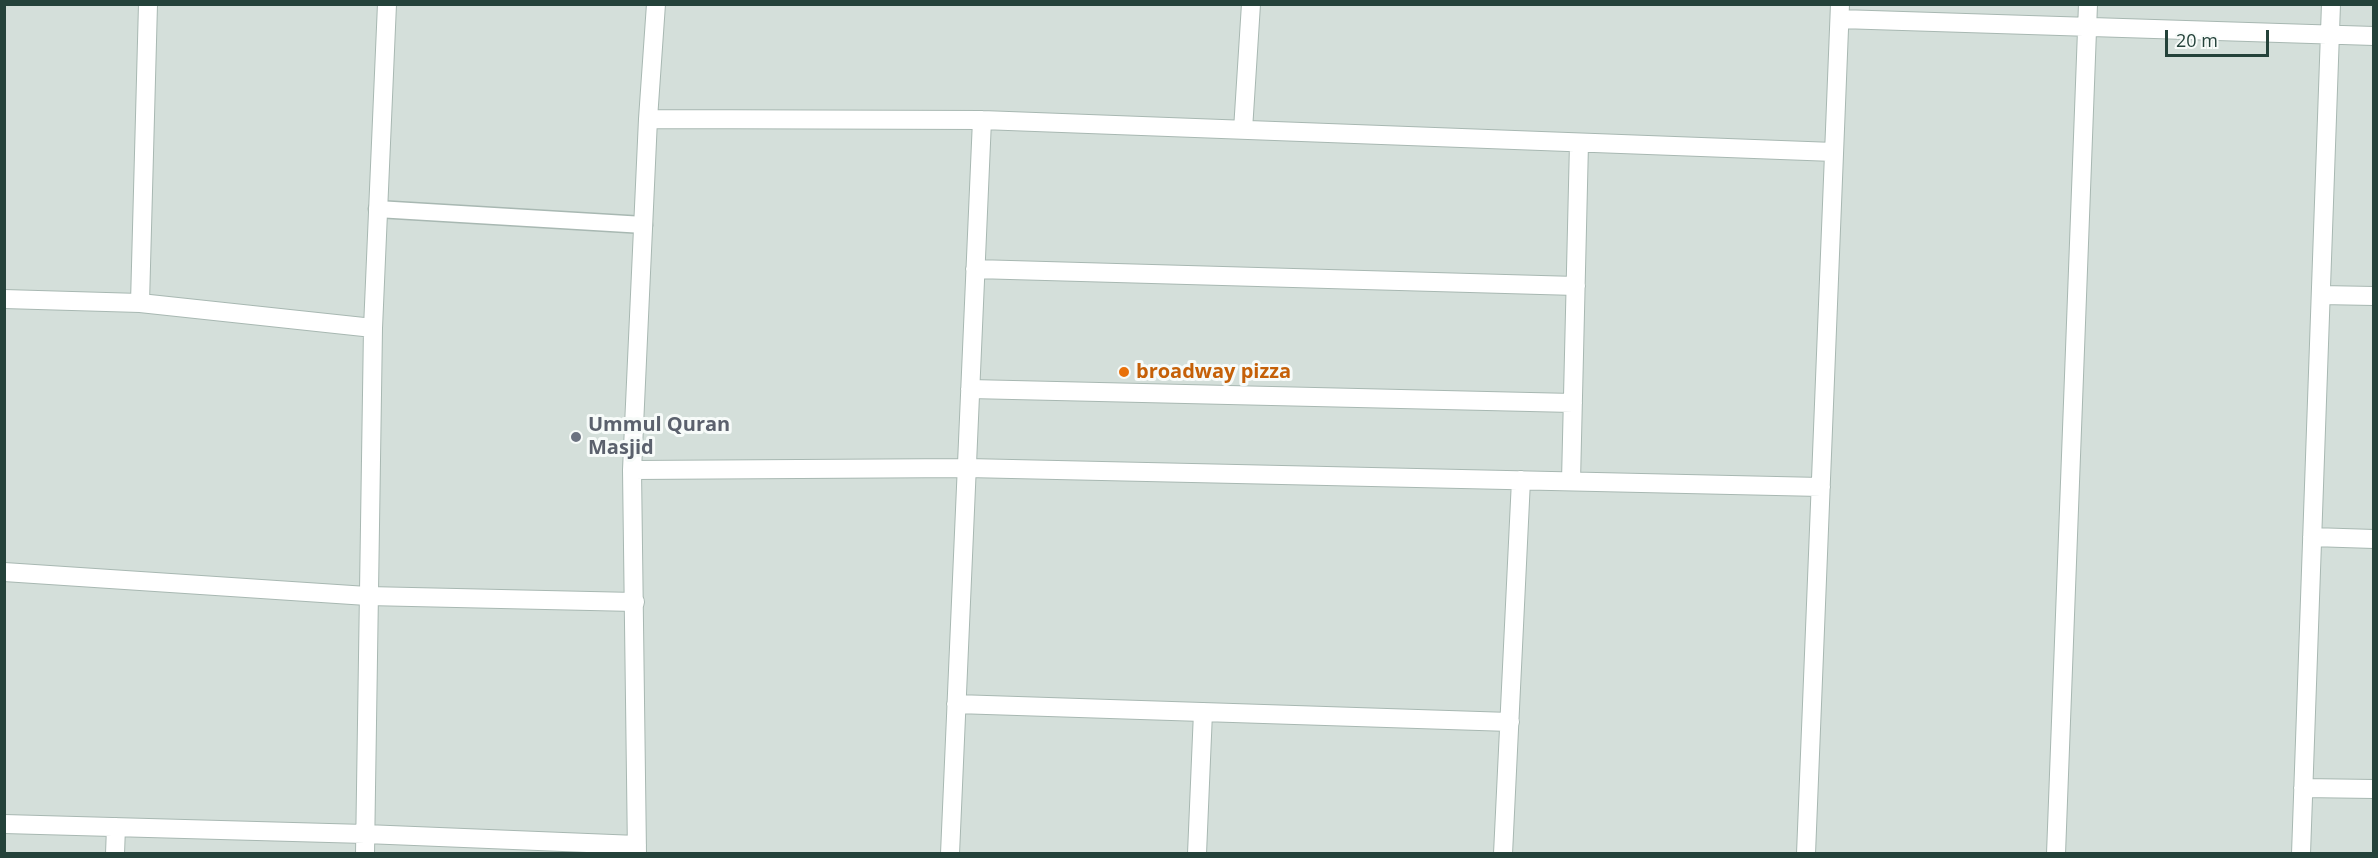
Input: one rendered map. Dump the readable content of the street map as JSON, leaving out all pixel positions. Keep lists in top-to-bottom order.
{
  "places": ["broadway pizza", "Ummul Quran Masjid"],
  "scale_bar": "20 m"
}
